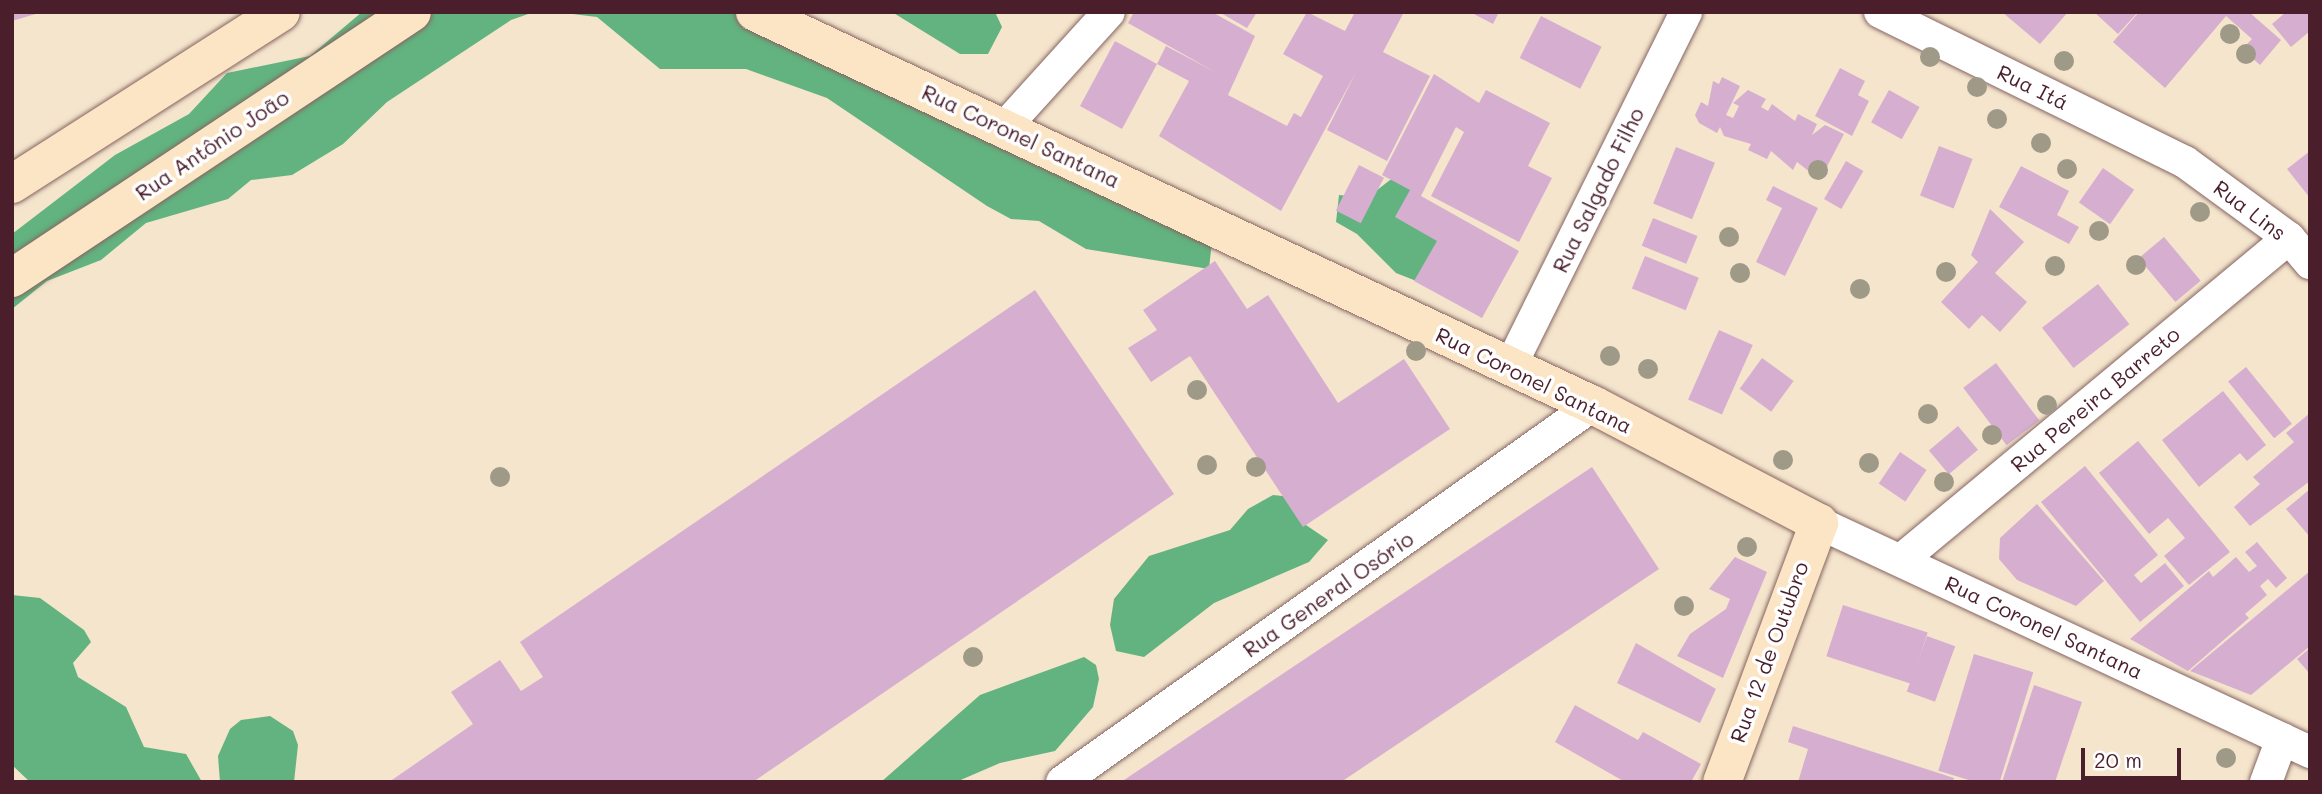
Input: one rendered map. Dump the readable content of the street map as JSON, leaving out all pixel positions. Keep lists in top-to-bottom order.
{
  "streets": {
    "main road": ["Rua Coronel Santana", "Rua Antônio João", "Rua 12 de Outubro"],
    "street": [
      "Rua Itá",
      "Rua Salgado Filho",
      "Rua Lins",
      "Rua Pereira Barreto",
      "Rua General Osório"
    ]
  },
  "crossings": [
    ["Rua Itá", "Rua Lins"],
    ["Rua Coronel Santana", "Rua Salgado Filho"],
    ["Rua Coronel Santana", "Rua Pereira Barreto"],
    ["Rua Coronel Santana", "Rua General Osório"],
    ["Rua Coronel Santana", "Rua 12 de Outubro"],
    ["Rua Lins", "Rua Pereira Barreto"]
  ],
  "scale_bar": "20 m"
}
